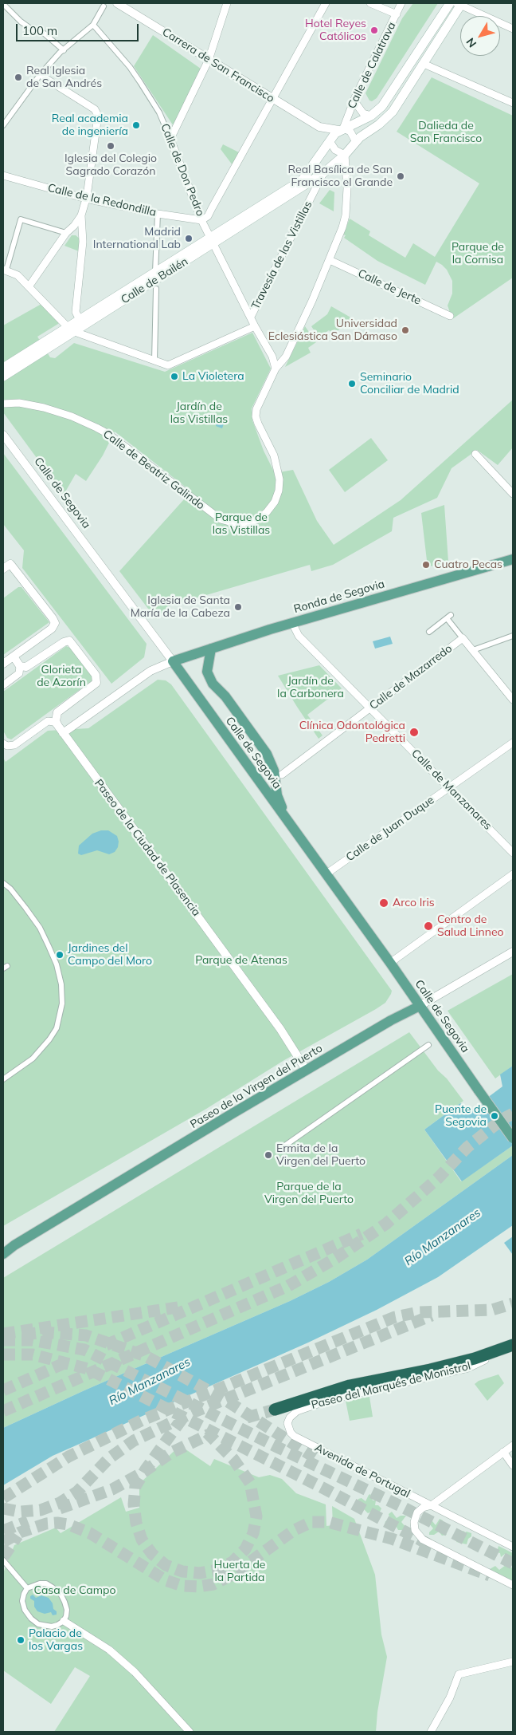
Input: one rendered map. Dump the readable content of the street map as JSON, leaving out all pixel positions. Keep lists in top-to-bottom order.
{
  "streets": {
    "main road": [
      "Calle de Bailén",
      "Calle de Segovia",
      "Ronda de Segovia",
      "Paseo de la Virgen del Puerto"
    ],
    "street": [
      "Carrera de San Francisco",
      "Calle de Calatrava",
      "Calle de Don Pedro",
      "Calle de la Redondilla",
      "Travesía de las Vistillas",
      "Calle de Jerte",
      "Calle de Beatriz Galindo",
      "Calle de Mazarredo",
      "Calle de Manzanares",
      "Calle de Juan Duque",
      "Paseo de la Ciudad de Plasencia",
      "Paseo del Marqués de Monistrol",
      "Avenida de Portugal"
    ]
  },
  "crossings": [
    ["Carrera de San Francisco", "Calle de Calatrava"],
    ["Carrera de San Francisco", "Calle de Bailén"],
    ["Carrera de San Francisco", "Calle de Beatriz Galindo"],
    ["Calle de Calatrava", "Calle de Bailén"],
    ["Calle de Calatrava", "Calle de Beatriz Galindo"],
    ["Calle de Don Pedro", "Calle de la Redondilla"],
    ["Calle de Don Pedro", "Travesía de las Vistillas"],
    ["Calle de Don Pedro", "Calle de Bailén"],
    ["Calle de Don Pedro", "Calle de Beatriz Galindo"],
    ["Travesía de las Vistillas", "Calle de Bailén"],
    ["Calle de Bailén", "Calle de Beatriz Galindo"],
    ["Calle de Jerte", "Calle de Beatriz Galindo"],
    ["Calle de Segovia", "Ronda de Segovia"],
    ["Calle de Segovia", "Calle de Juan Duque"],
    ["Calle de Segovia", "Paseo de la Virgen del Puerto"],
    ["Ronda de Segovia", "Calle de Manzanares"],
    ["Calle de Mazarredo", "Calle de Manzanares"],
    ["Calle de Manzanares", "Calle de Juan Duque"],
    ["Paseo de la Ciudad de Plasencia", "Paseo de la Virgen del Puerto"],
    ["Paseo del Marqués de Monistrol", "Avenida de Portugal"]
  ],
  "water": ["Río Manzanares"],
  "parks": [
    "Dalieda de San Francisco",
    "Parque de la Cornisa",
    "Jardín de las Vistillas",
    "Parque de las Vistillas",
    "Glorieta de Azorín",
    "Jardín de la Carbonera",
    "Parque de Atenas",
    "Parque de la Virgen del Puerto",
    "Huerta de la Partida",
    "Casa de Campo"
  ],
  "places": [
    "Hotel Reyes Católicos",
    "Real Iglesia de San Andrés",
    "Real academia de ingeniería",
    "Iglesia del Colegio Sagrado Corazón",
    "Real Basílica de San Francisco el Grande",
    "Madrid International Lab",
    "Universidad Eclesiástica San Dámaso",
    "La Violetera",
    "Seminario Conciliar de Madrid",
    "Cuatro Pecas",
    "Iglesia de Santa María de la Cabeza",
    "Clínica Odontológica Pedretti",
    "Arco Iris",
    "Centro de Salud Linneo",
    "Jardines del Campo del Moro",
    "Puente de Segovia",
    "Ermita de la Virgen del Puerto",
    "Palacio de los Vargas"
  ],
  "scale_bar": "100 m",
  "north": "bottom left"
}
